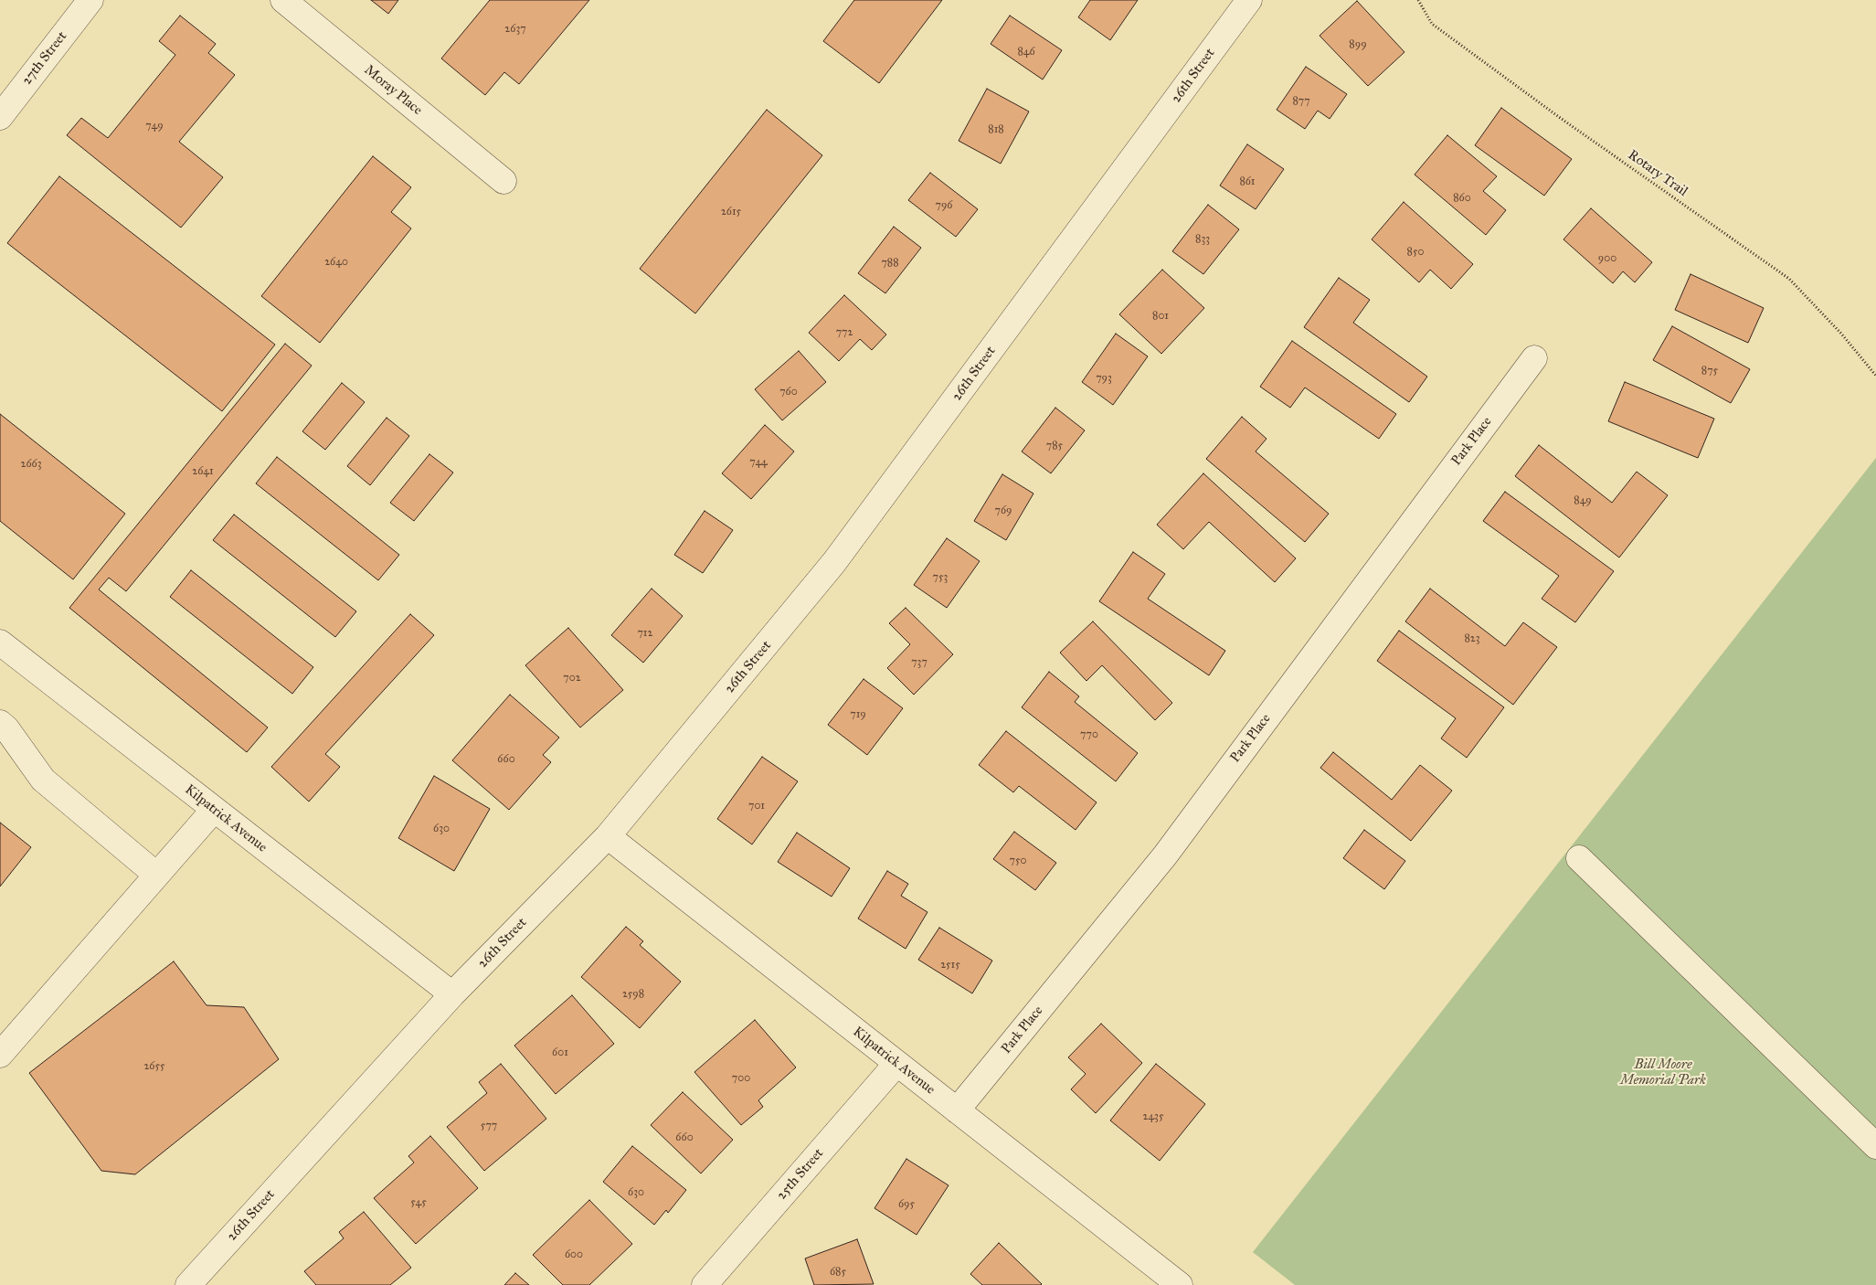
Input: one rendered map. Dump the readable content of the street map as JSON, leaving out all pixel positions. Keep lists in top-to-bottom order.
{
  "streets": {
    "street": [
      "27th Street",
      "26th Street",
      "Moray Place",
      "Park Place",
      "Kilpatrick Avenue",
      "25th Street"
    ],
    "path": ["Rotary Trail"]
  },
  "crossings": [
    ["26th Street", "Kilpatrick Avenue"],
    ["Park Place", "Kilpatrick Avenue"],
    ["Kilpatrick Avenue", "25th Street"]
  ],
  "parks": ["Bill Moore Memorial Park"],
  "house_numbers": [
    "2637",
    "899",
    "846",
    "877",
    "749",
    "818",
    "861",
    "860",
    "796",
    "2615",
    "833",
    "850",
    "900",
    "2640",
    "788",
    "801",
    "772",
    "875",
    "793",
    "760",
    "785",
    "744",
    "2663",
    "2641",
    "849",
    "769",
    "753",
    "712",
    "823",
    "737",
    "702",
    "719",
    "770",
    "660",
    "701",
    "630",
    "750",
    "2515",
    "2598",
    "601",
    "2655",
    "700",
    "2435",
    "577",
    "660",
    "630",
    "545",
    "695",
    "600",
    "685"
  ]
}
